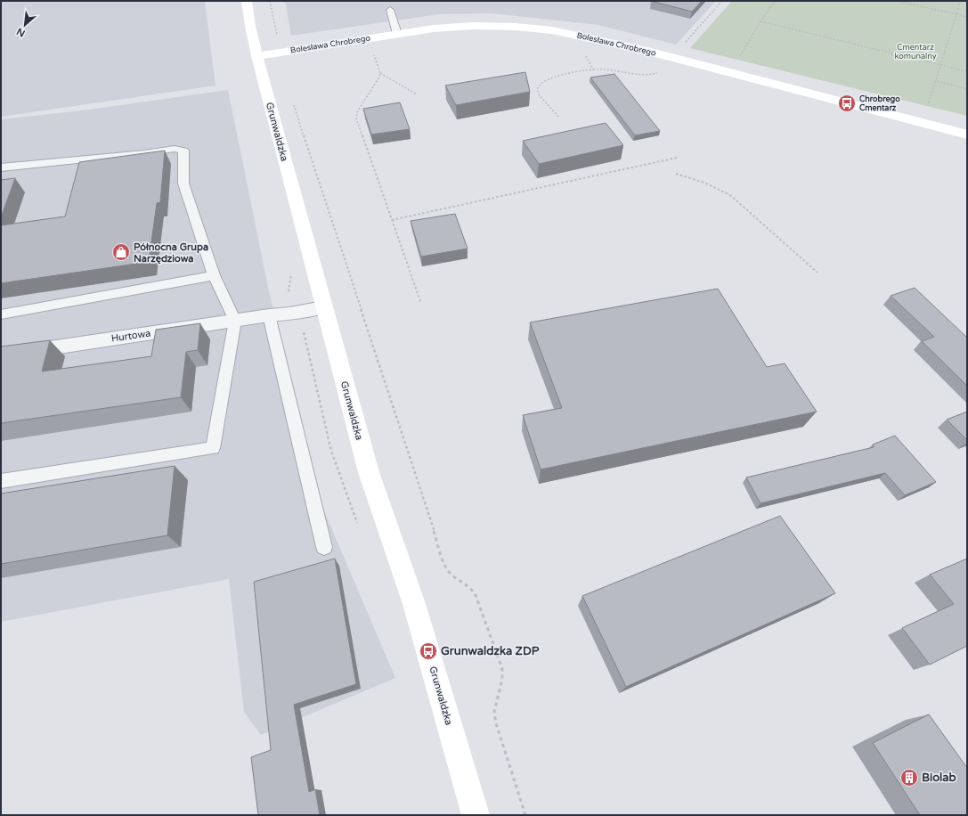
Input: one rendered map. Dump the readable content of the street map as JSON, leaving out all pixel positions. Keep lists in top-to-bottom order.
{
  "streets": {
    "main road": ["Bolesława Chrobrego", "Grunwaldzka"],
    "street": ["Hurtowa"]
  },
  "crossings": [
    ["Bolesława Chrobrego", "Grunwaldzka"],
    ["Grunwaldzka", "Hurtowa"]
  ],
  "parks": ["Cmentarz komunalny"],
  "places": {
    "bus stop": ["Chrobrego Cmentarz", "Grunwaldzka ZDP"],
    "shop": ["Północna Grupa Narzędziowa"],
    "building": ["Biolab"]
  },
  "north": "bottom left"
}
